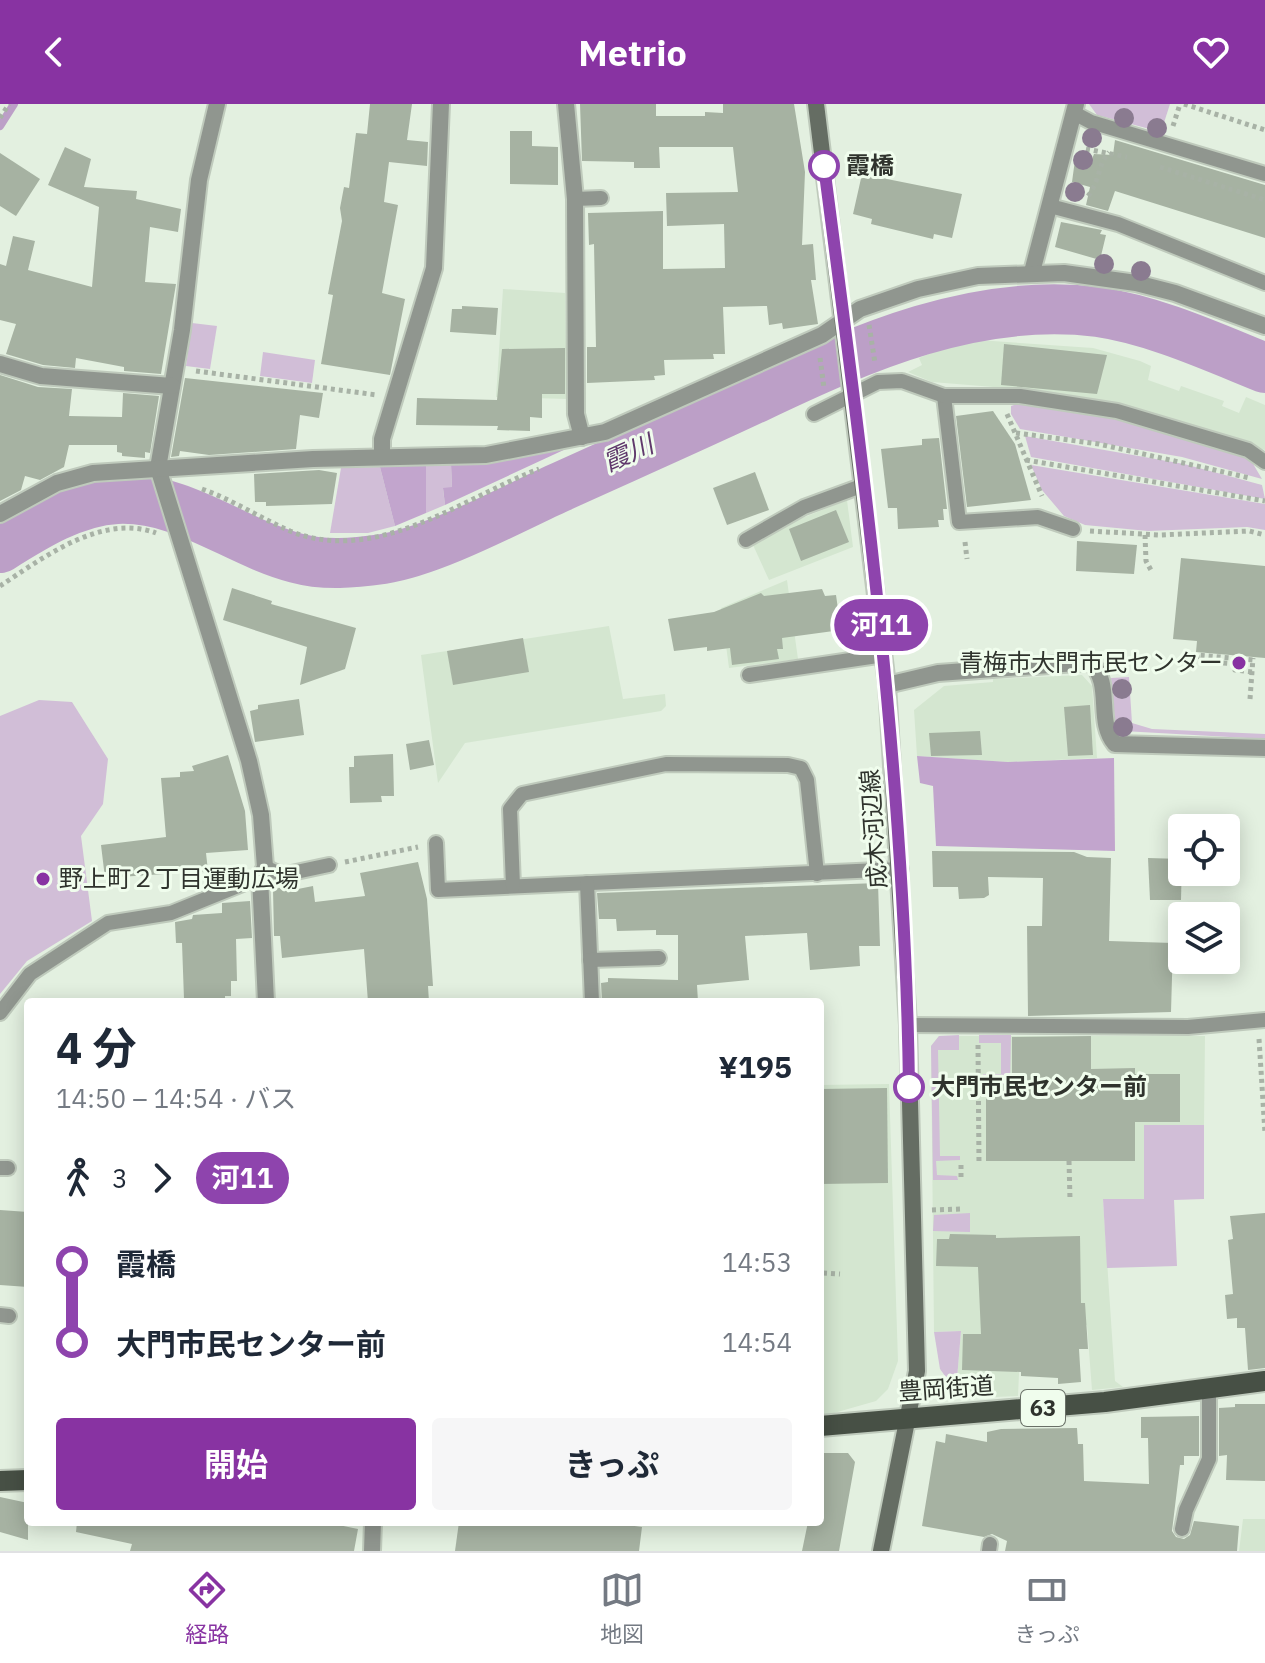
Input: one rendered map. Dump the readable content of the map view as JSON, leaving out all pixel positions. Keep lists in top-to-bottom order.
{
  "streets": {
    "main road": ["成木河辺線", "豊岡街道", "63"]
  },
  "crossings": [
    ["成木河辺線", "豊岡街道"]
  ],
  "water": ["霞川"],
  "places": [
    "霞橋",
    "青梅市大門市民センター",
    "野上町２丁目運動広場",
    "大門市民センター前"
  ],
  "lines": ["bus line 河11"],
  "page": {
    "header": "Metrio",
    "on_map": "河11",
    "heading": ["4 分", "14:50 – 14:54 · バス", "¥195"],
    "legs": ["3", "河11"],
    "list": [
      {
        "name": "霞橋",
        "value": "14:53"
      },
      {
        "name": "大門市民センター前",
        "value": "14:54"
      }
    ],
    "buttons": ["開始", "きっぷ"],
    "tabs": ["経路", "地図", "きっぷ"]
  }
}
